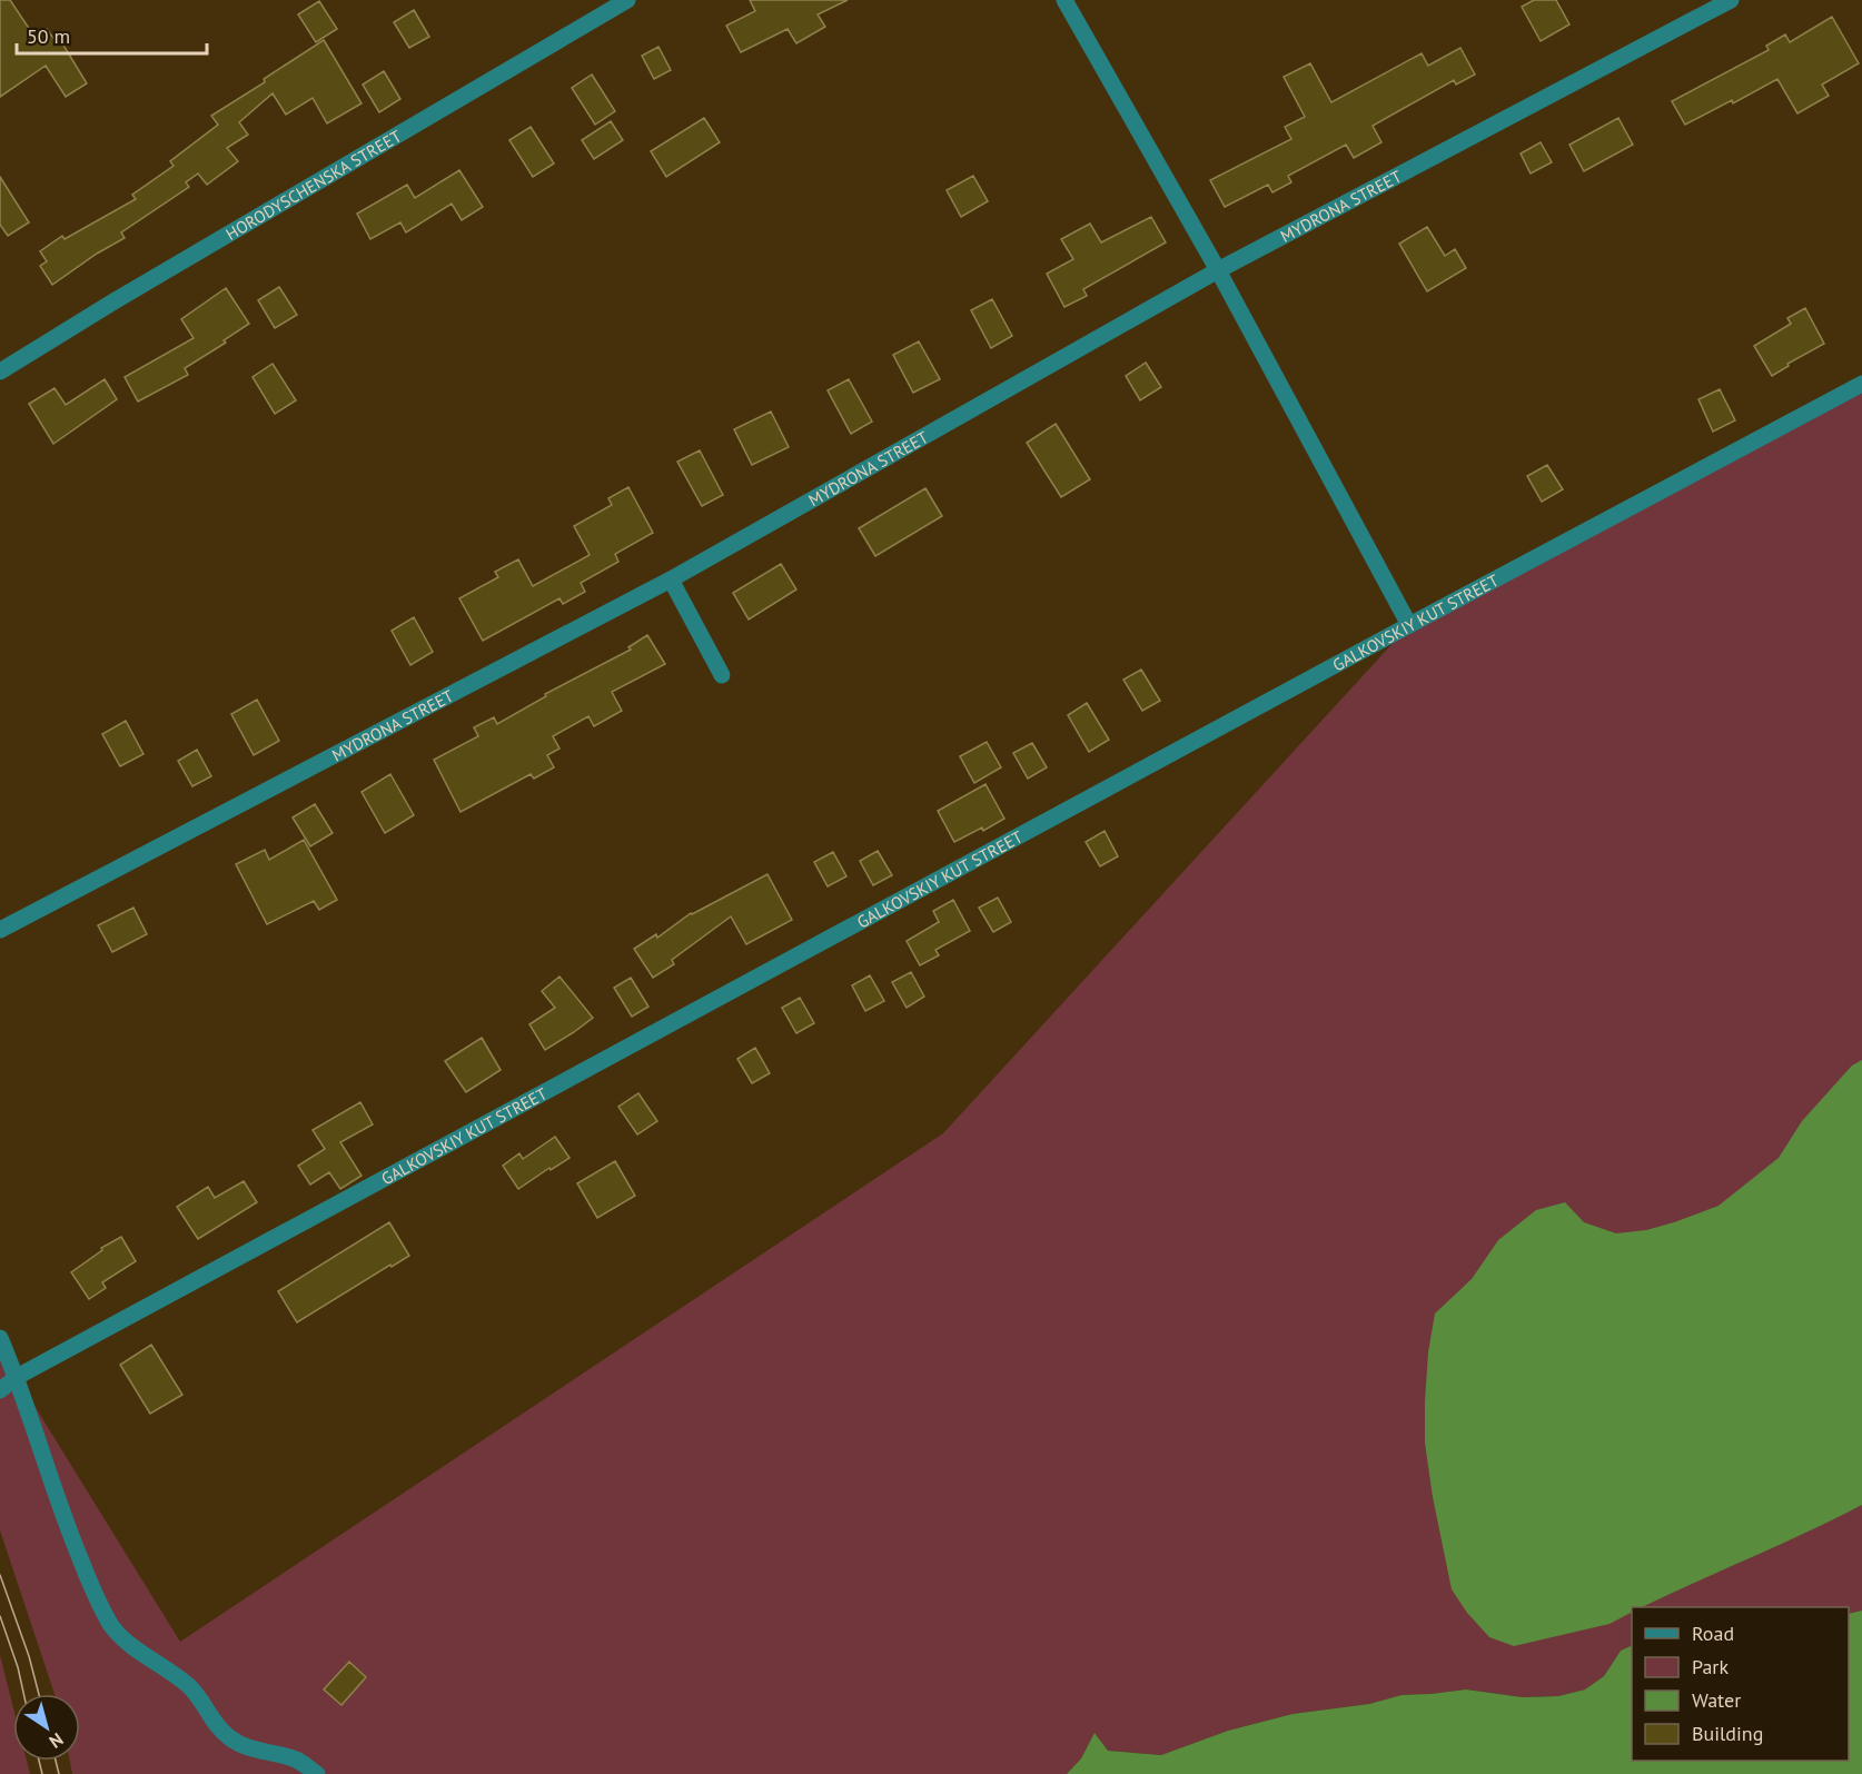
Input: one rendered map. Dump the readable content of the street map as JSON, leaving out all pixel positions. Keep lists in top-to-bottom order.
{
  "streets": {
    "street": ["HORODYSCHENSKA STREET", "MYDRONA STREET", "GALKOVSKIY KUT STREET"]
  },
  "legend": [
    "Road",
    "Park",
    "Water",
    "Building"
  ],
  "scale_bar": "50 m",
  "north": "bottom right"
}
